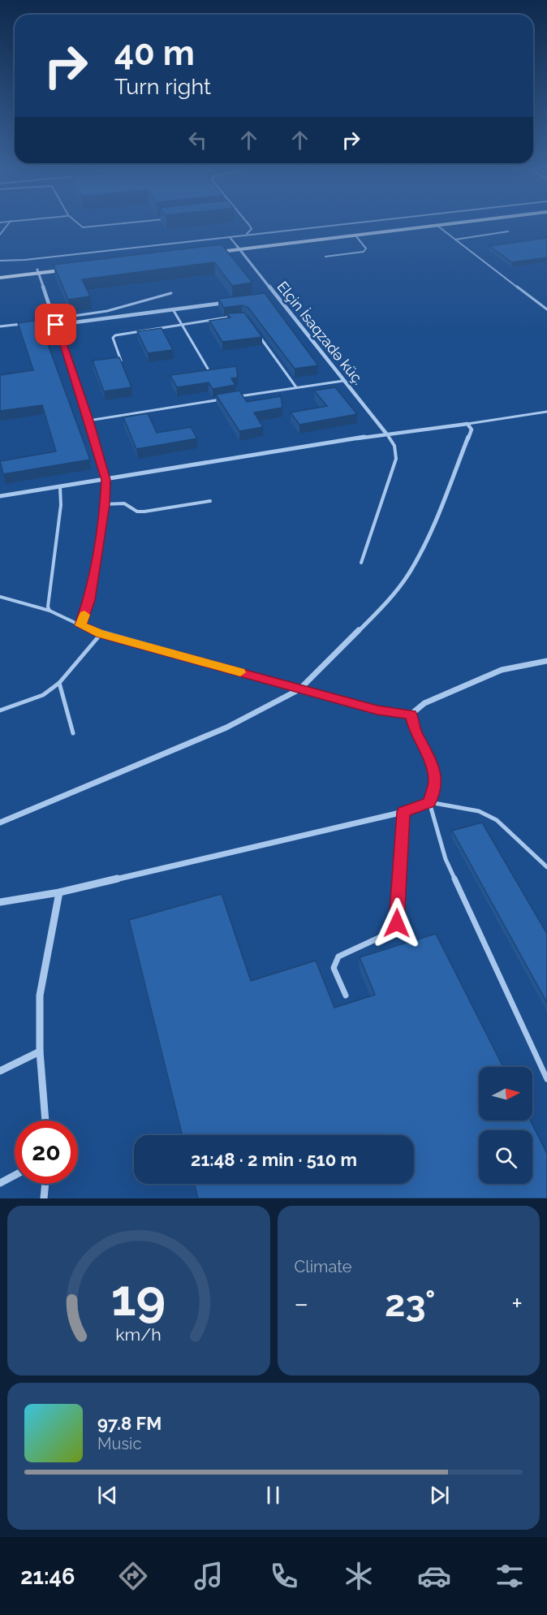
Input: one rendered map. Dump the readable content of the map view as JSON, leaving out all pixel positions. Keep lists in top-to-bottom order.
{
  "streets": {
    "street": ["Elçin İsaqzadə küç."]
  },
  "north": "right",
  "page": {
    "turn": ["40 m", "Turn right"],
    "limit": "20",
    "trip": "21:48 · 2 min · 510 m",
    "tile": "Climate",
    "heat": ["−", "23°", "+"],
    "song": ["97.8 FM", "Music"],
    "tabs": "21:46",
    "gauge": ["19", "km/h"]
  }
}
